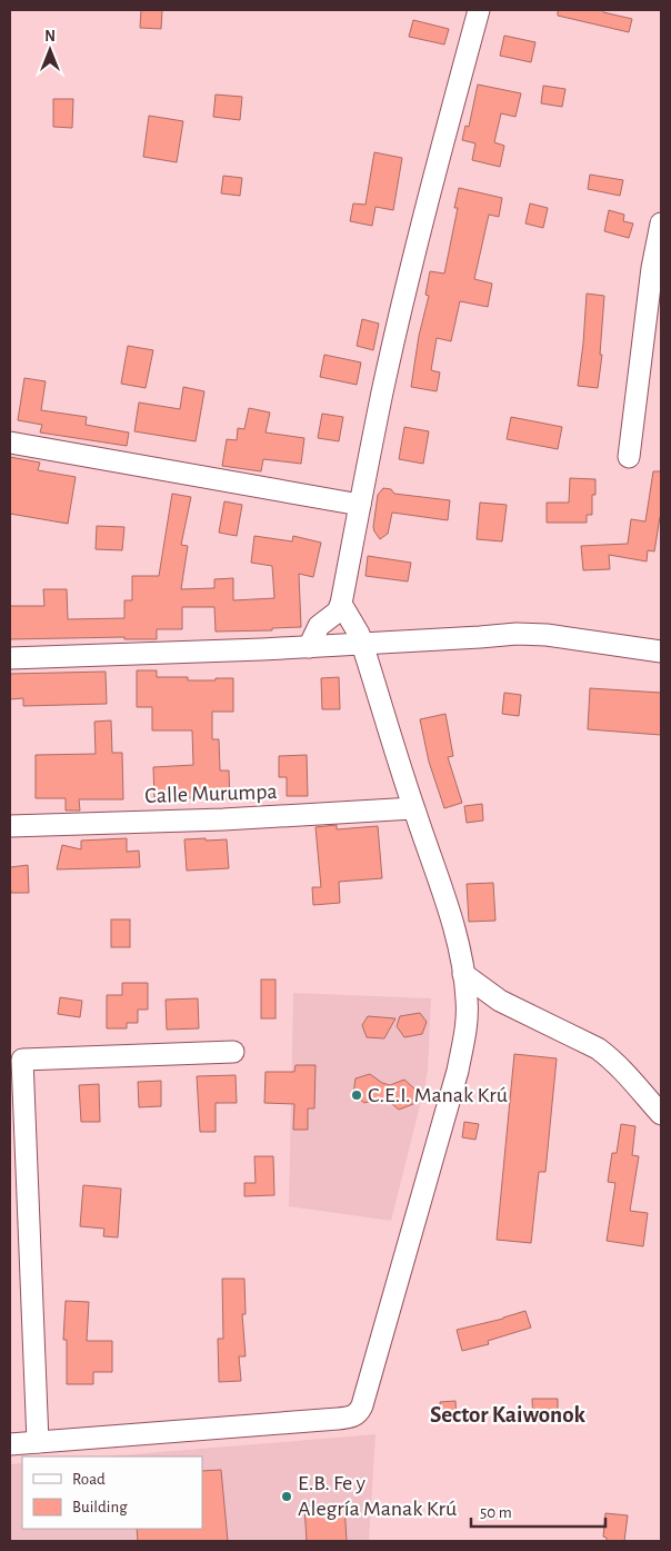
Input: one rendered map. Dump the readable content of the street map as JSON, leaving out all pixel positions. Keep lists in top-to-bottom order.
{
  "streets": {
    "street": ["Calle Murumpa"]
  },
  "districts": ["Sector Kaiwonok"],
  "places": ["C.E.I. Manak Krú", "E.B. Fe y Alegría Manak Krú"],
  "legend": ["Road", "Building"],
  "scale_bar": "50 m",
  "north": "top"
}
